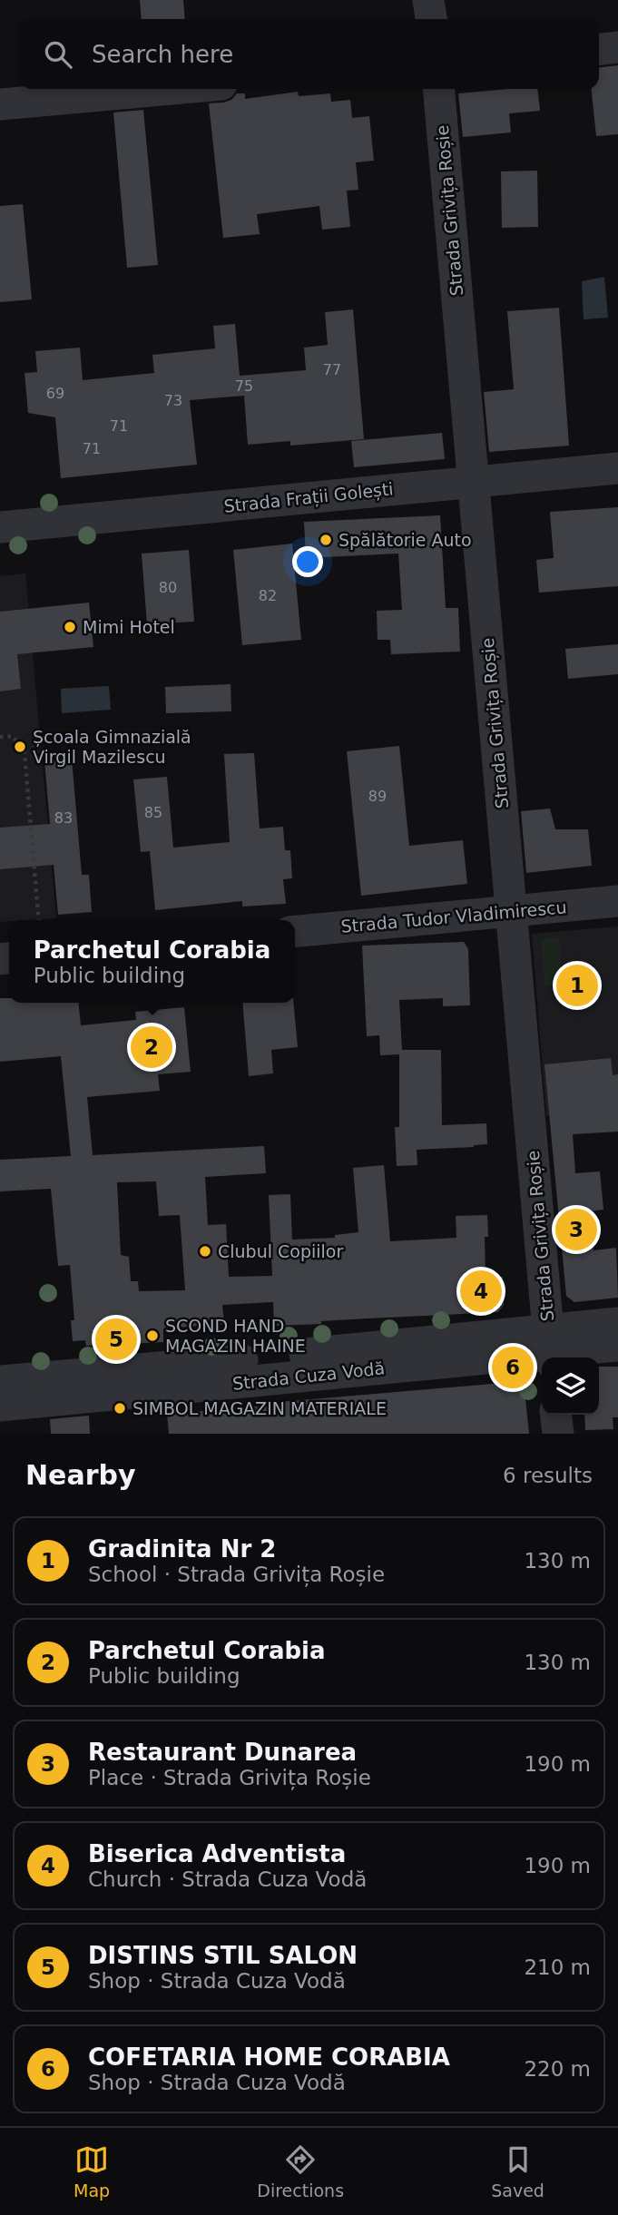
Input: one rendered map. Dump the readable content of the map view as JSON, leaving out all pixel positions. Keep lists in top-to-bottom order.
{
  "streets": {
    "street": [
      "Strada Grivița Roșie",
      "Strada Frații Golești",
      "Strada Tudor Vladimirescu",
      "Strada Cuza Vodă"
    ]
  },
  "crossings": [
    ["Strada Grivița Roșie", "Strada Frații Golești"],
    ["Strada Grivița Roșie", "Strada Tudor Vladimirescu"],
    ["Strada Grivița Roșie", "Strada Cuza Vodă"]
  ],
  "places": [
    "Spălătorie Auto",
    "Mimi Hotel",
    "Școala Gimnazială Virgil Mazilescu",
    "Clubul Copiilor",
    "SCOND HAND MAGAZIN HAINE",
    "SIMBOL MAGAZIN MATERIALE"
  ],
  "house_numbers": [
    "77",
    "75",
    "69",
    "73",
    "71",
    "71",
    "80",
    "82",
    "89",
    "85",
    "83"
  ],
  "page": {
    "search": "Search here",
    "popup": ["Parchetul Corabia", "Public building"],
    "pins": [
      "1",
      "2",
      "3",
      "4",
      "5",
      "6"
    ],
    "heading": ["Nearby", "6 results"],
    "list": [
      {
        "mark": "1",
        "name": "Gradinita Nr 2",
        "note": "School · Strada Grivița Roșie",
        "value": "130 m"
      },
      {
        "mark": "2",
        "name": "Parchetul Corabia",
        "note": "Public building",
        "value": "130 m"
      },
      {
        "mark": "3",
        "name": "Restaurant Dunarea",
        "note": "Place · Strada Grivița Roșie",
        "value": "190 m"
      },
      {
        "mark": "4",
        "name": "Biserica Adventista",
        "note": "Church · Strada Cuza Vodă",
        "value": "190 m"
      },
      {
        "mark": "5",
        "name": "DISTINS STIL SALON",
        "note": "Shop · Strada Cuza Vodă",
        "value": "210 m"
      },
      {
        "mark": "6",
        "name": "COFETARIA HOME CORABIA",
        "note": "Shop · Strada Cuza Vodă",
        "value": "220 m"
      }
    ],
    "nav": ["Map", "Directions", "Saved"]
  }
}
